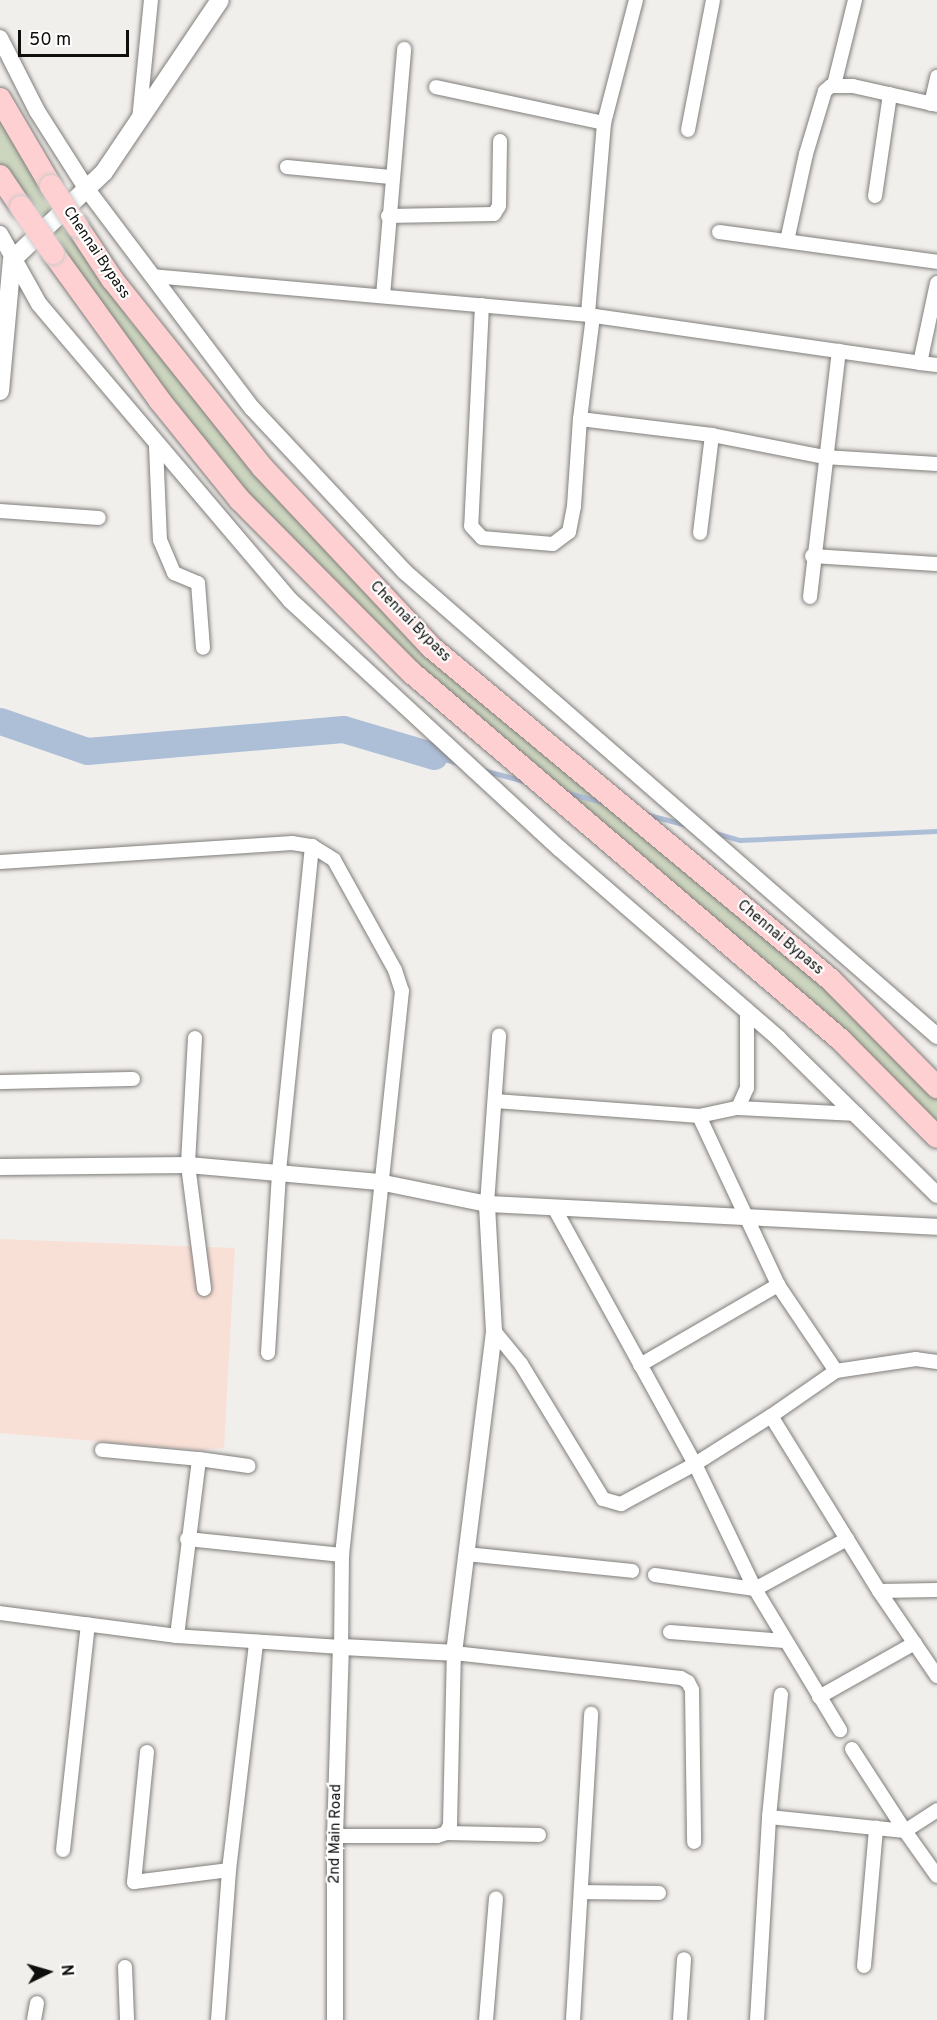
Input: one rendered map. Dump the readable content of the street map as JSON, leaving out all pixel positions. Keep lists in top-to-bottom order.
{
  "streets": {
    "highway": ["Chennai Bypass"],
    "street": ["2nd Main Road"]
  },
  "scale_bar": "50 m",
  "north": "right"
}
